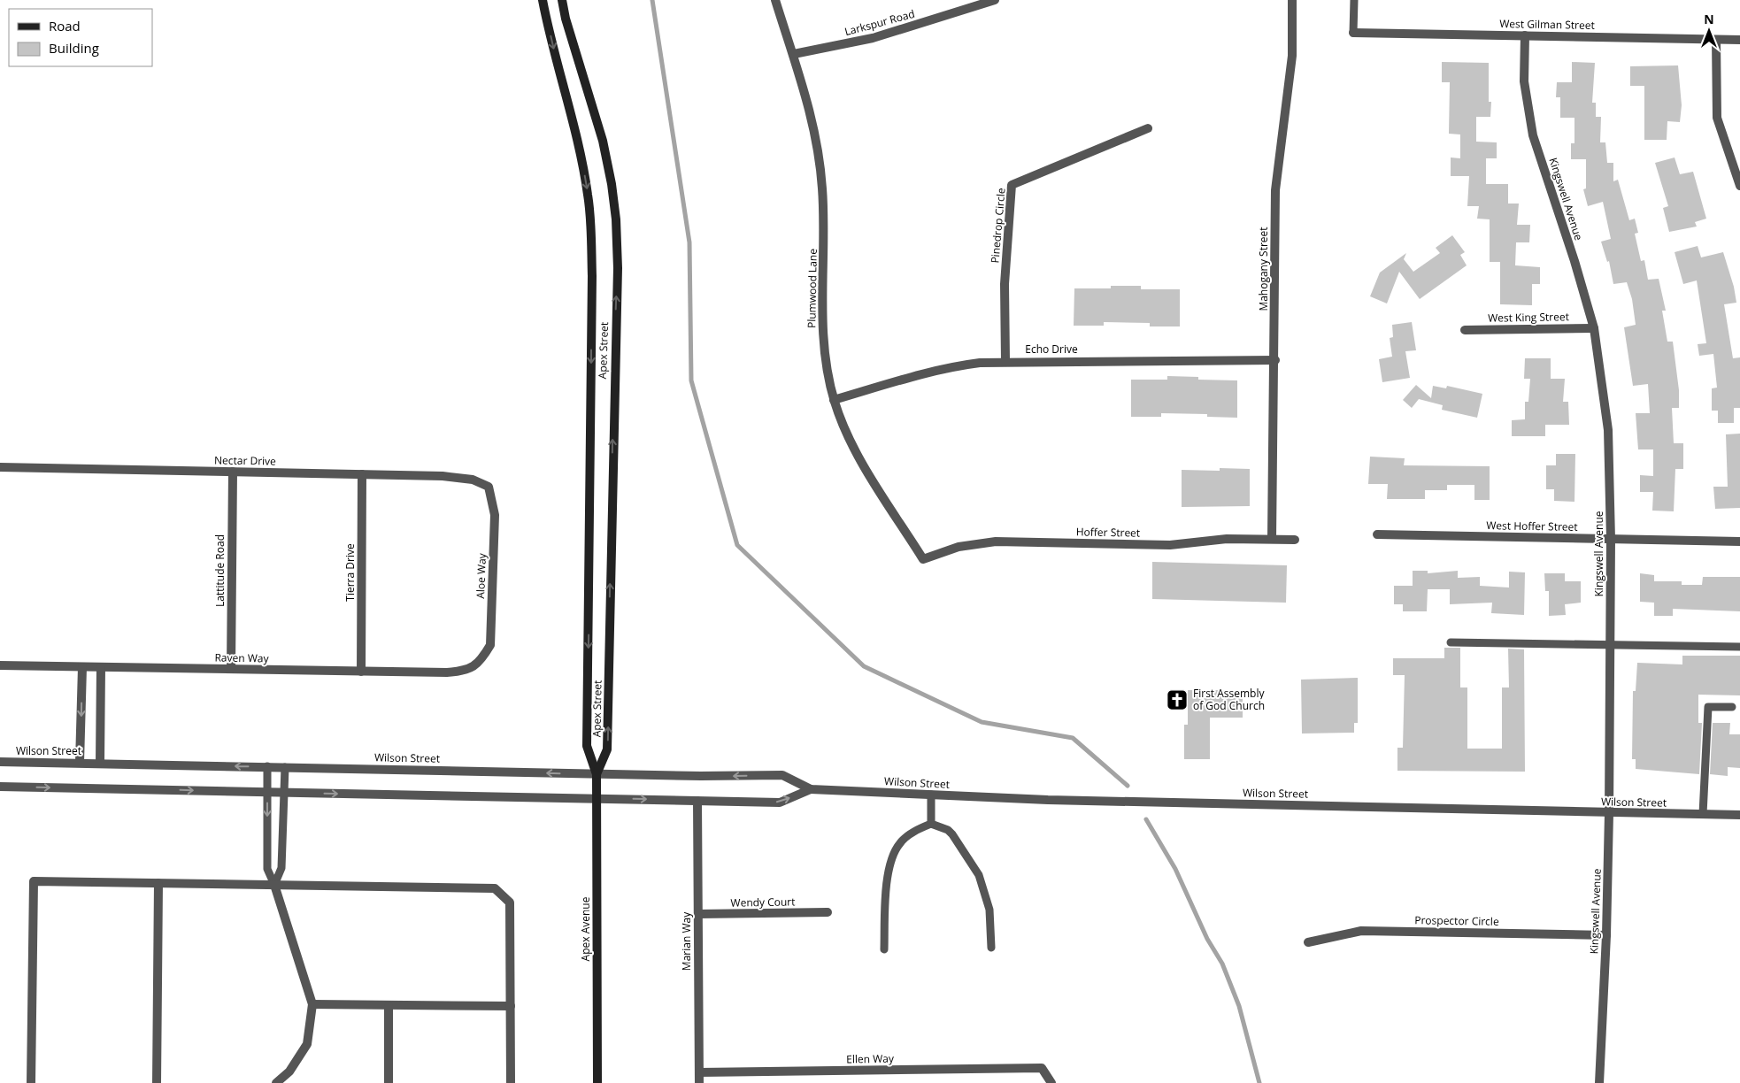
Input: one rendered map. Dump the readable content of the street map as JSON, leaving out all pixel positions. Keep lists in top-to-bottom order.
{
  "streets": {
    "main road": ["Apex Street", "Apex Avenue"],
    "street": [
      "Larkspur Road",
      "West Gilman Street",
      "Kingswell Avenue",
      "Pinedrop Circle",
      "Mahogany Street",
      "Plumwood Lane",
      "West King Street",
      "Echo Drive",
      "Nectar Drive",
      "West Hoffer Street",
      "Hoffer Street",
      "Lattitude Road",
      "Tierra Drive",
      "Aloe Way",
      "Raven Way",
      "Wilson Street",
      "Wendy Court",
      "Prospector Circle",
      "Marian Way",
      "Ellen Way"
    ]
  },
  "crossings": [
    ["Larkspur Road", "Plumwood Lane"],
    ["West Gilman Street", "Kingswell Avenue"],
    ["Kingswell Avenue", "West King Street"],
    ["Kingswell Avenue", "West Hoffer Street"],
    ["Kingswell Avenue", "Wilson Street"],
    ["Kingswell Avenue", "Prospector Circle"],
    ["Pinedrop Circle", "Echo Drive"],
    ["Mahogany Street", "Echo Drive"],
    ["Mahogany Street", "Hoffer Street"],
    ["Plumwood Lane", "Echo Drive"],
    ["Plumwood Lane", "Hoffer Street"],
    ["Apex Street", "Wilson Street"],
    ["Apex Street", "Apex Avenue"],
    ["Nectar Drive", "Lattitude Road"],
    ["Nectar Drive", "Tierra Drive"],
    ["Nectar Drive", "Aloe Way"],
    ["Lattitude Road", "Raven Way"],
    ["Tierra Drive", "Raven Way"],
    ["Aloe Way", "Raven Way"],
    ["Wilson Street", "Apex Avenue"],
    ["Wilson Street", "Marian Way"],
    ["Wendy Court", "Marian Way"],
    ["Marian Way", "Ellen Way"]
  ],
  "places": {
    "church": ["First Assembly of God Church"]
  },
  "legend": ["Road", "Building"],
  "north": "top"
}
